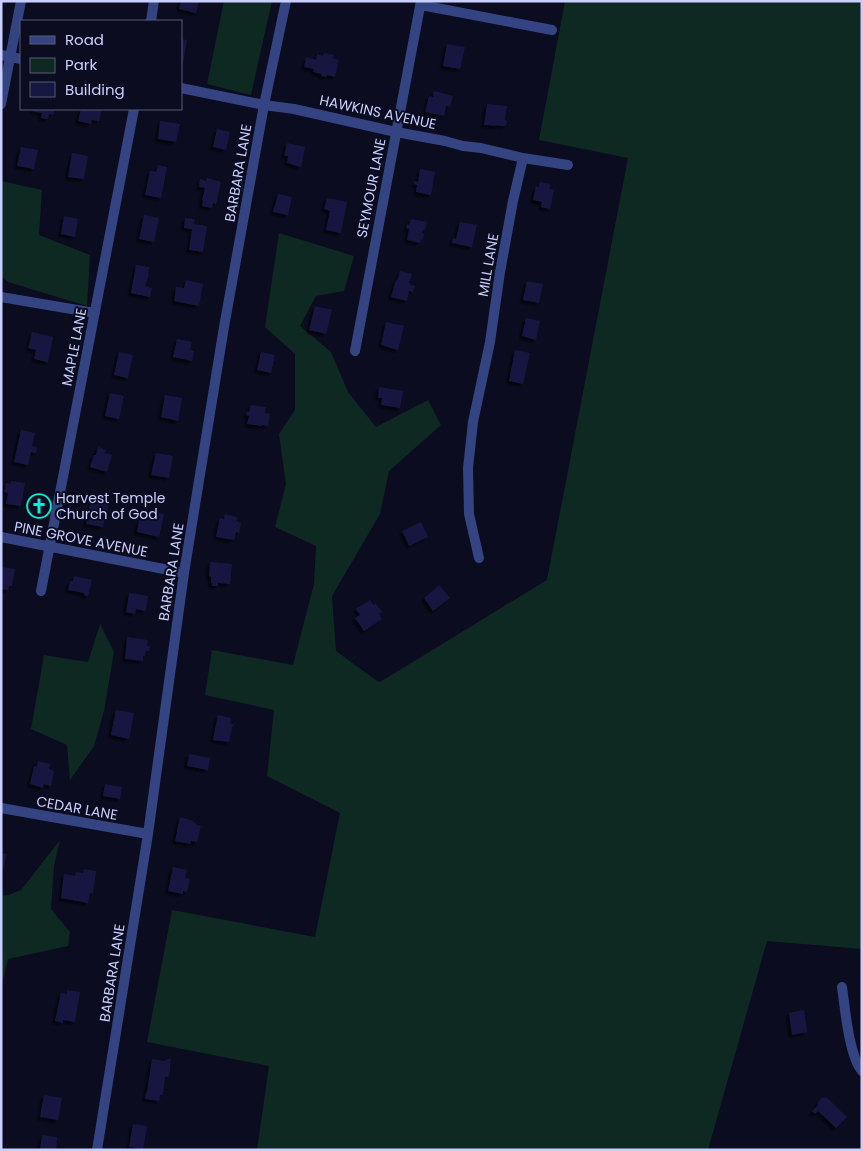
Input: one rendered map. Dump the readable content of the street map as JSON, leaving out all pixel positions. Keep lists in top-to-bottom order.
{
  "streets": {
    "street": [
      "HAWKINS AVENUE",
      "BARBARA LANE",
      "SEYMOUR LANE",
      "MILL LANE",
      "MAPLE LANE",
      "PINE GROVE AVENUE",
      "CEDAR LANE"
    ]
  },
  "crossings": [
    ["HAWKINS AVENUE", "BARBARA LANE"],
    ["HAWKINS AVENUE", "SEYMOUR LANE"],
    ["HAWKINS AVENUE", "MILL LANE"],
    ["BARBARA LANE", "PINE GROVE AVENUE"],
    ["BARBARA LANE", "CEDAR LANE"],
    ["MAPLE LANE", "PINE GROVE AVENUE"]
  ],
  "places": {
    "church": ["Harvest Temple Church of God"]
  },
  "legend": ["Road", "Park", "Building"]
}
